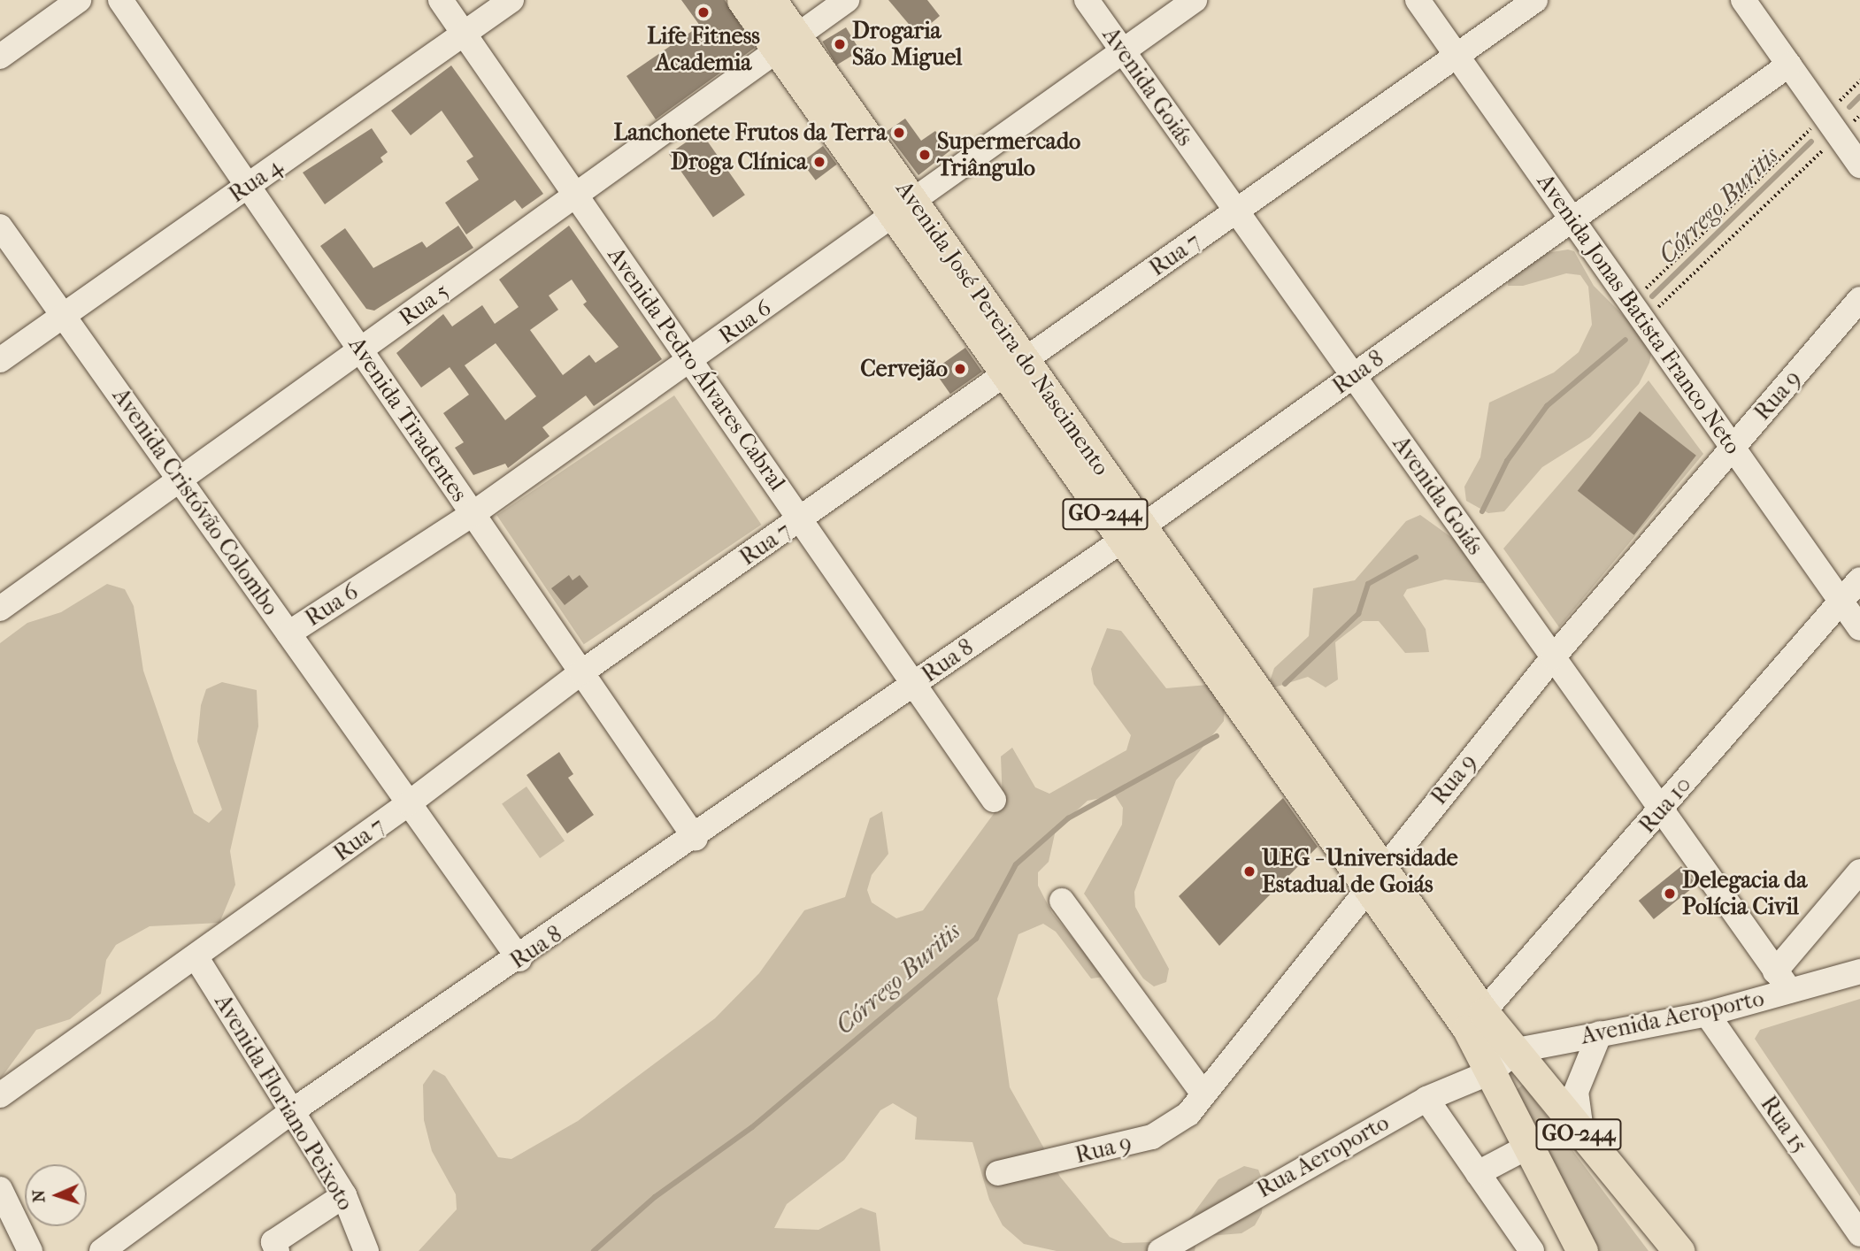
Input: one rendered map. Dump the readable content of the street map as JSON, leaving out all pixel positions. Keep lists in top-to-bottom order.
{
  "streets": {
    "main road": ["Avenida José Pereira do Nascimento", "GO-244"],
    "street": [
      "Avenida Goiás",
      "Rua 4",
      "Rua 7",
      "Rua 5",
      "Avenida Jonas Batista Franco Neto",
      "Rua 6",
      "Avenida Pedro Álvares Cabral",
      "Rua 8",
      "Rua 9",
      "Avenida Tiradentes",
      "Avenida Cristóvão Colombo",
      "Rua 10",
      "Avenida Aeroporto",
      "Avenida Floriano Peixoto",
      "Rua 15",
      "Rua Aeroporto"
    ]
  },
  "crossings": [
    ["Avenida Goiás", "Rua 7"],
    ["Avenida Goiás", "Rua 6"],
    ["Avenida Goiás", "Rua 8"],
    ["Avenida Goiás", "Rua 9"],
    ["Avenida Goiás", "Rua 10"],
    ["Avenida Goiás", "Avenida Aeroporto"],
    ["Rua 4", "Avenida Pedro Álvares Cabral"],
    ["Rua 4", "Avenida Tiradentes"],
    ["Rua 4", "Avenida Cristóvão Colombo"],
    ["Rua 7", "Avenida Jonas Batista Franco Neto"],
    ["Rua 7", "Avenida José Pereira do Nascimento"],
    ["Rua 7", "Avenida Pedro Álvares Cabral"],
    ["Rua 7", "Avenida Tiradentes"],
    ["Rua 7", "Avenida Cristóvão Colombo"],
    ["Rua 7", "Avenida Floriano Peixoto"],
    ["Rua 5", "Avenida José Pereira do Nascimento"],
    ["Rua 5", "Avenida Pedro Álvares Cabral"],
    ["Rua 5", "Avenida Tiradentes"],
    ["Rua 5", "Avenida Cristóvão Colombo"],
    ["Avenida Jonas Batista Franco Neto", "Rua 8"],
    ["Avenida Jonas Batista Franco Neto", "Rua 9"],
    ["Avenida Jonas Batista Franco Neto", "Rua 10"],
    ["Rua 6", "Avenida José Pereira do Nascimento"],
    ["Rua 6", "Avenida Pedro Álvares Cabral"],
    ["Rua 6", "Avenida Tiradentes"],
    ["Rua 6", "Avenida Cristóvão Colombo"],
    ["Avenida José Pereira do Nascimento", "Rua 8"],
    ["Avenida José Pereira do Nascimento", "Rua 9"],
    ["Avenida José Pereira do Nascimento", "Rua 10"],
    ["Avenida José Pereira do Nascimento", "Avenida Aeroporto"],
    ["Avenida José Pereira do Nascimento", "Rua Aeroporto"],
    ["Avenida Pedro Álvares Cabral", "Rua 8"],
    ["Rua 8", "Avenida Tiradentes"],
    ["Rua 8", "Avenida Cristóvão Colombo"],
    ["Rua 8", "Avenida Floriano Peixoto"],
    ["Avenida Aeroporto", "Rua 15"],
    ["Avenida Aeroporto", "Rua Aeroporto"]
  ],
  "water": ["Córrego Buritis"],
  "places": [
    "Life Fitness Academia",
    "Drogaria São Miguel",
    "Lanchonete Frutos da Terra",
    "Supermercado Triângulo",
    "Droga Clínica",
    "Cervejão",
    "UEG - Universidade Estadual de Goiás",
    "Delegacia da Polícia Civil"
  ],
  "north": "left"
}
